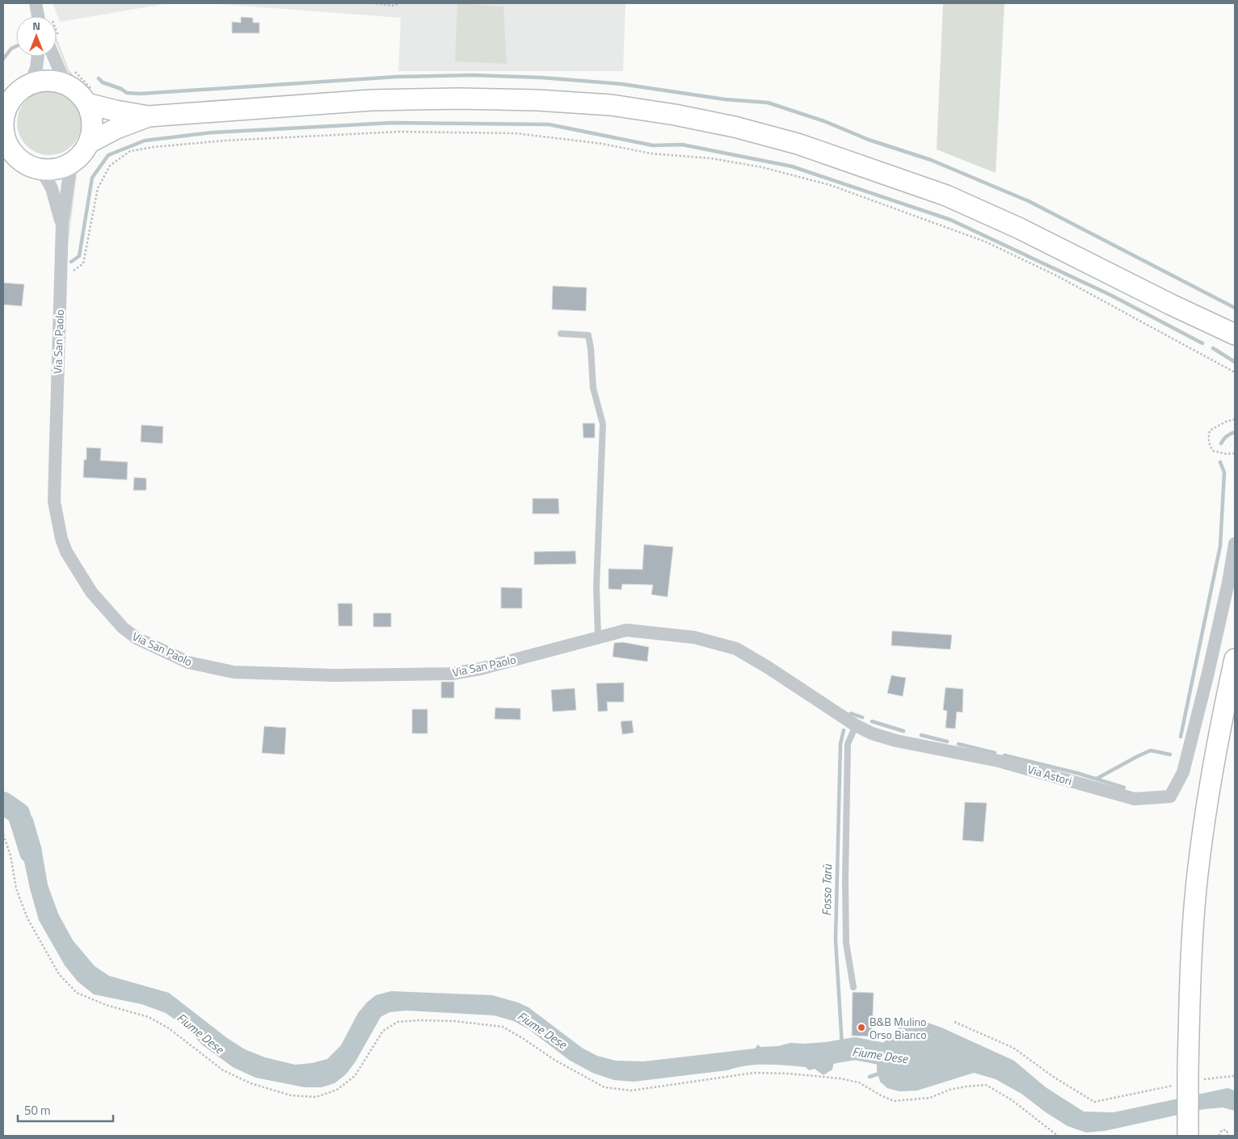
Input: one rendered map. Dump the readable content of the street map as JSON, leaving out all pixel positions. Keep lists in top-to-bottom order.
{
  "streets": {
    "street": ["Via San Paolo", "Via Astori"]
  },
  "crossings": [
    ["Via San Paolo", "Via Astori"]
  ],
  "water": ["Fosso Tarù", "Fiume Dese"],
  "places": ["B&B Mulino Orso Bianco"],
  "scale_bar": "50 m",
  "north": "top"
}
